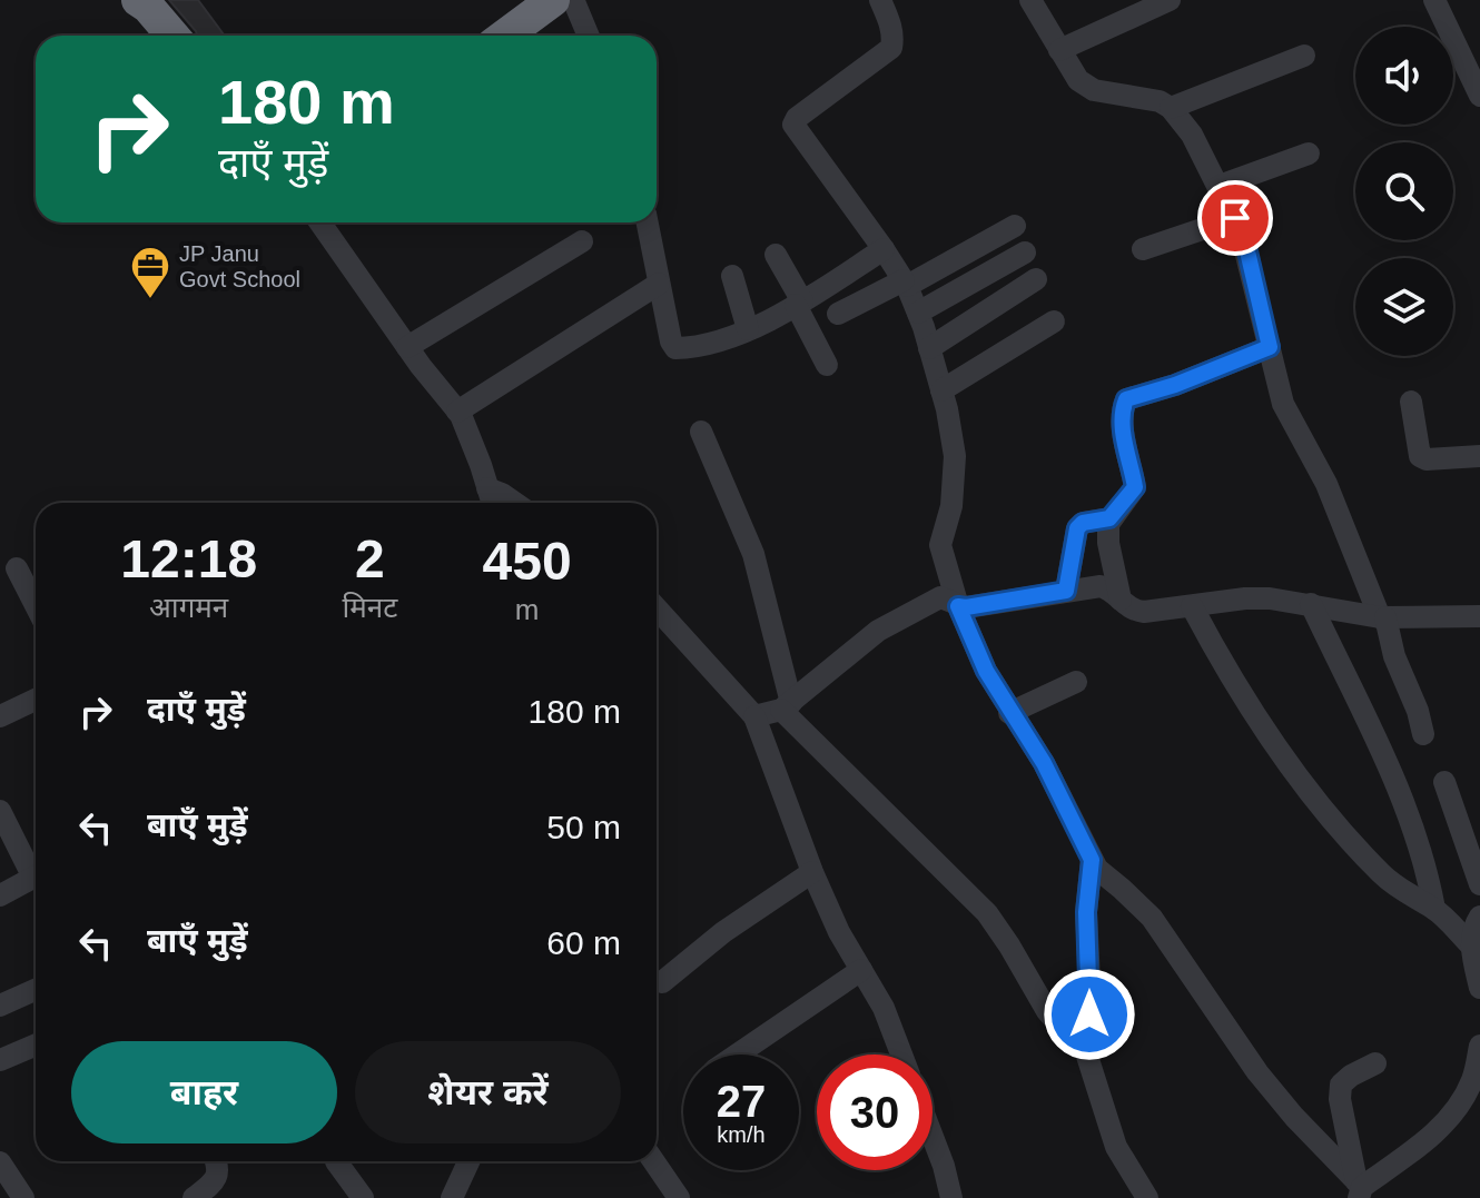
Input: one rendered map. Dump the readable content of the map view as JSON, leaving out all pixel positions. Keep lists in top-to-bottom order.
{
  "places": {
    "office": ["JP Janu Govt School"]
  },
  "page": {
    "turn": ["180 m", "दाएँ मुड़ें"],
    "eta": [
      "12:18",
      "आगमन",
      "2",
      "मिनट",
      "450",
      "m"
    ],
    "list": [
      {
        "name": "दाएँ मुड़ें",
        "value": "180 m"
      },
      {
        "name": "बाएँ मुड़ें",
        "value": "50 m"
      },
      {
        "name": "बाएँ मुड़ें",
        "value": "60 m"
      }
    ],
    "buttons": ["बाहर", "शेयर करें"],
    "speed": "27 km/h",
    "limit": "30"
  }
}
